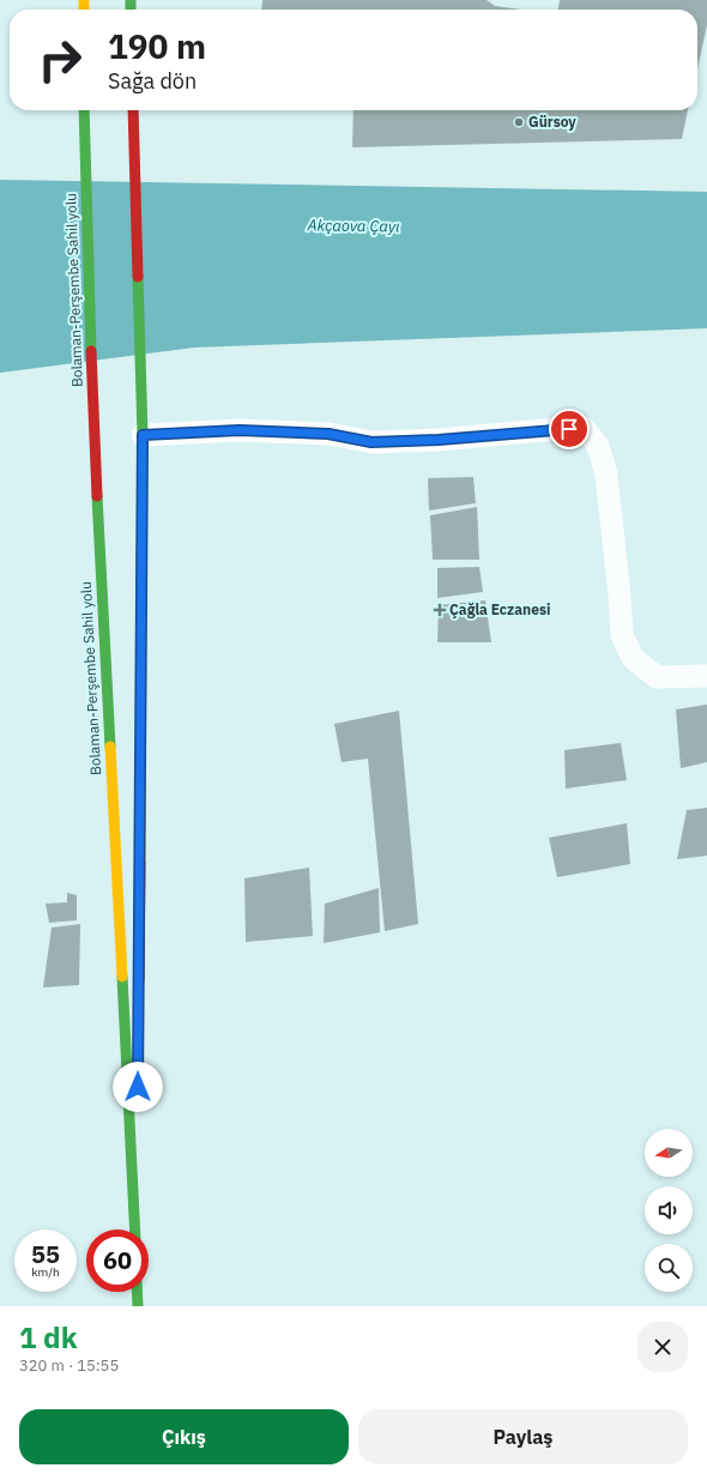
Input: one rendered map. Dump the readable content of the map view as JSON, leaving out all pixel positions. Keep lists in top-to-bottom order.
{
  "streets": {
    "main road": ["Bolaman-Perşembe Sahil yolu"]
  },
  "water": ["Akçaova Çayı"],
  "places": {
    "other": ["Gürsoy"],
    "health": ["Çağla Eczanesi"]
  },
  "north": "left",
  "page": {
    "turn": ["190 m", "Sağa dön"],
    "speed": "55 km/h",
    "limit": "60",
    "heading": ["1 dk", "320 m · 15:55"],
    "buttons": ["Çıkış", "Paylaş"]
  }
}
